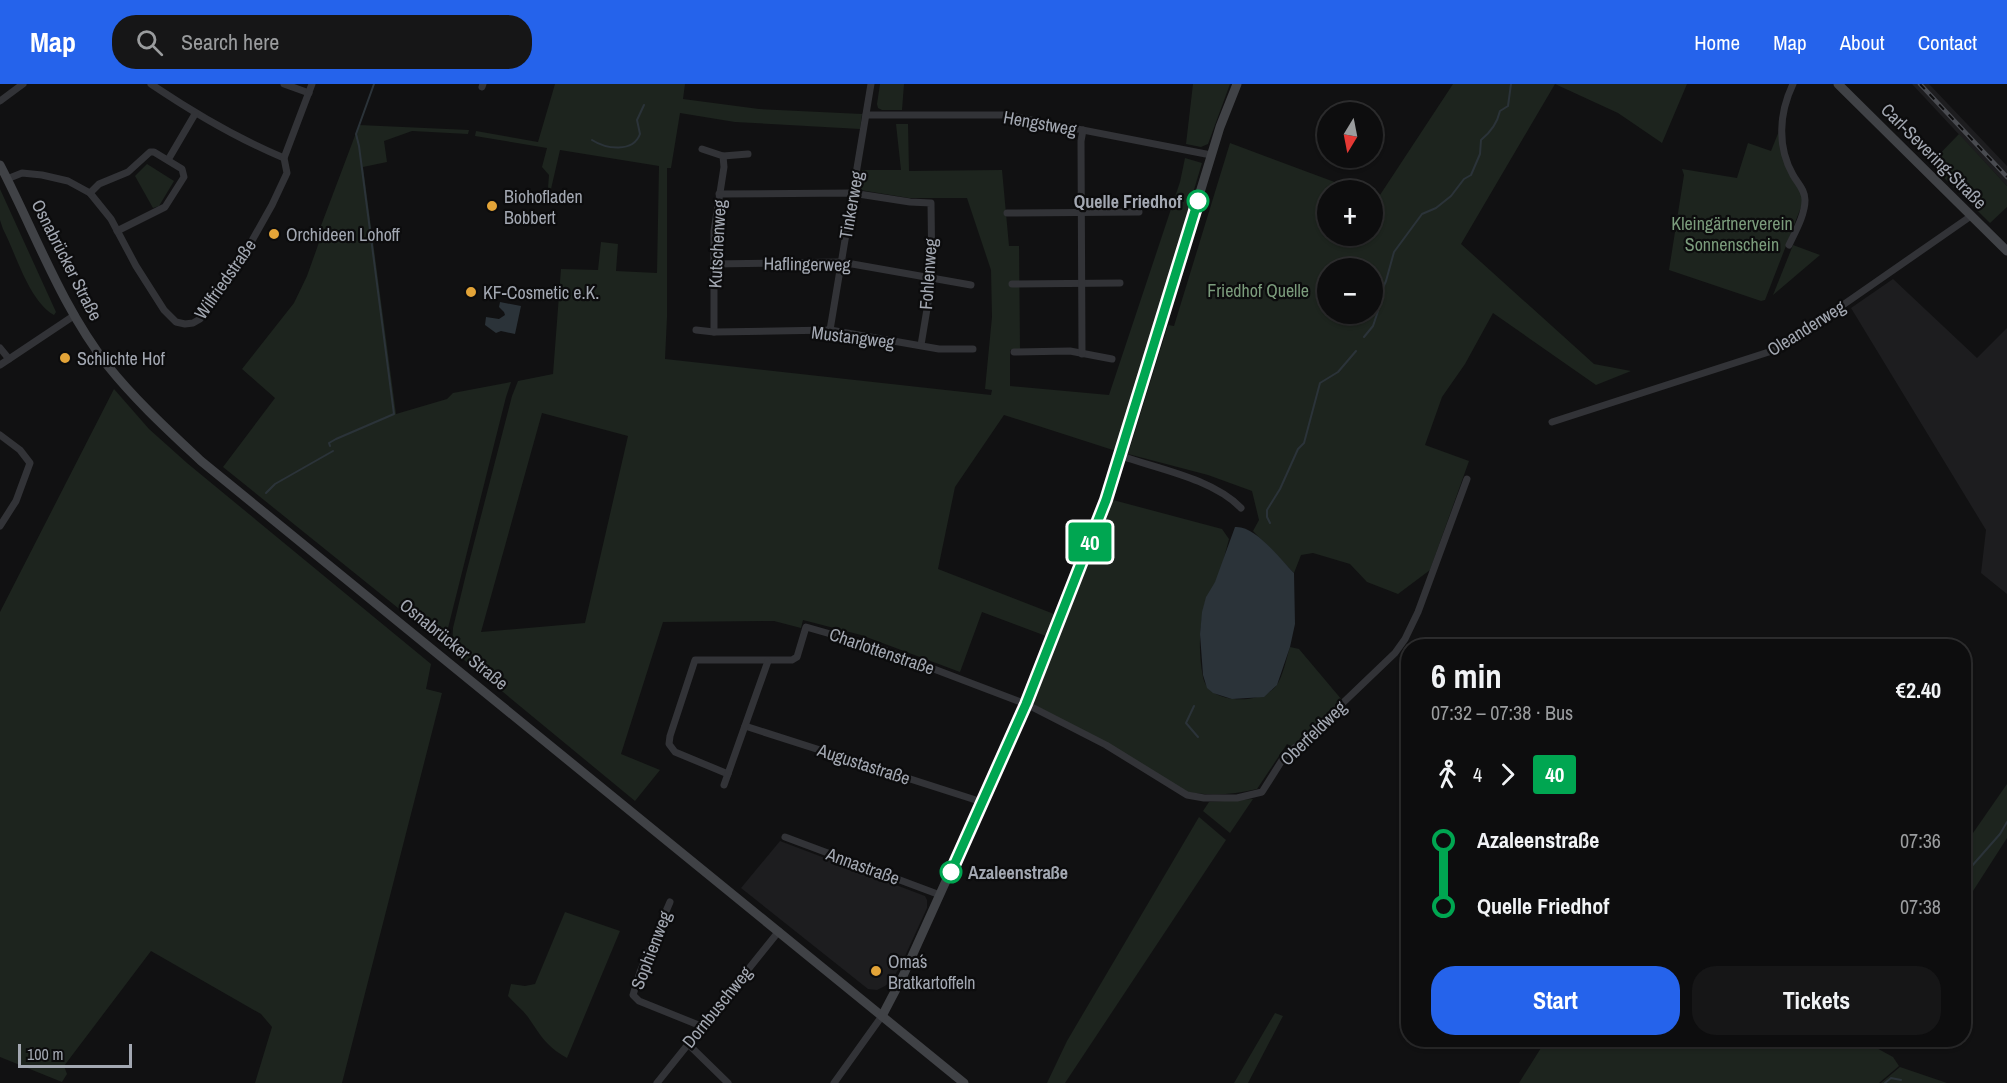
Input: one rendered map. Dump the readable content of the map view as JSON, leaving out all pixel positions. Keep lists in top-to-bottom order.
{
  "streets": {
    "main road": ["Carl-Severing-Straße", "Osnabrücker Straße"],
    "street": [
      "Hengstweg",
      "Tinkerweg",
      "Kutschenweg",
      "Haflingerweg",
      "Fohlenweg",
      "Wilfriedstraße",
      "Oleanderweg",
      "Mustangweg",
      "Charlottenstraße",
      "Oberfeldweg",
      "Augustastraße",
      "Annastraße",
      "Sophienweg",
      "Dornbuschweg"
    ]
  },
  "crossings": [
    ["Hengstweg", "Tinkerweg"],
    ["Carl-Severing-Straße", "Oleanderweg"],
    ["Tinkerweg", "Haflingerweg"],
    ["Tinkerweg", "Fohlenweg"],
    ["Tinkerweg", "Mustangweg"],
    ["Kutschenweg", "Haflingerweg"],
    ["Kutschenweg", "Mustangweg"],
    ["Osnabrücker Straße", "Wilfriedstraße"],
    ["Osnabrücker Straße", "Dornbuschweg"],
    ["Haflingerweg", "Fohlenweg"],
    ["Fohlenweg", "Mustangweg"],
    ["Charlottenstraße", "Oberfeldweg"],
    ["Sophienweg", "Dornbuschweg"]
  ],
  "parks": ["Kleingärtnerverein Sonnenschein", "Friedhof Quelle"],
  "places": [
    "Quelle Friedhof",
    "Biohofladen Bobbert",
    "Orchideen Lohoff",
    "KF-Cosmetic e.K.",
    "Schlichte Hof",
    "Azaleenstraße",
    "Oma´s Bratkartoffeln"
  ],
  "lines": ["bus line 40"],
  "scale_bar": "100 m",
  "north": "bottom",
  "page": {
    "header": "Map",
    "search": "Search here",
    "nav": [
      "Home",
      "Map",
      "About",
      "Contact"
    ],
    "on_map": "40",
    "map_buttons": ["+", "−"],
    "heading": ["6 min", "07:32 – 07:38 · Bus", "€2.40"],
    "legs": ["4", "40"],
    "list": [
      {
        "name": "Azaleenstraße",
        "value": "07:36"
      },
      {
        "name": "Quelle Friedhof",
        "value": "07:38"
      }
    ],
    "buttons": ["Start", "Tickets"],
    "scale": "100 m"
  }
}
